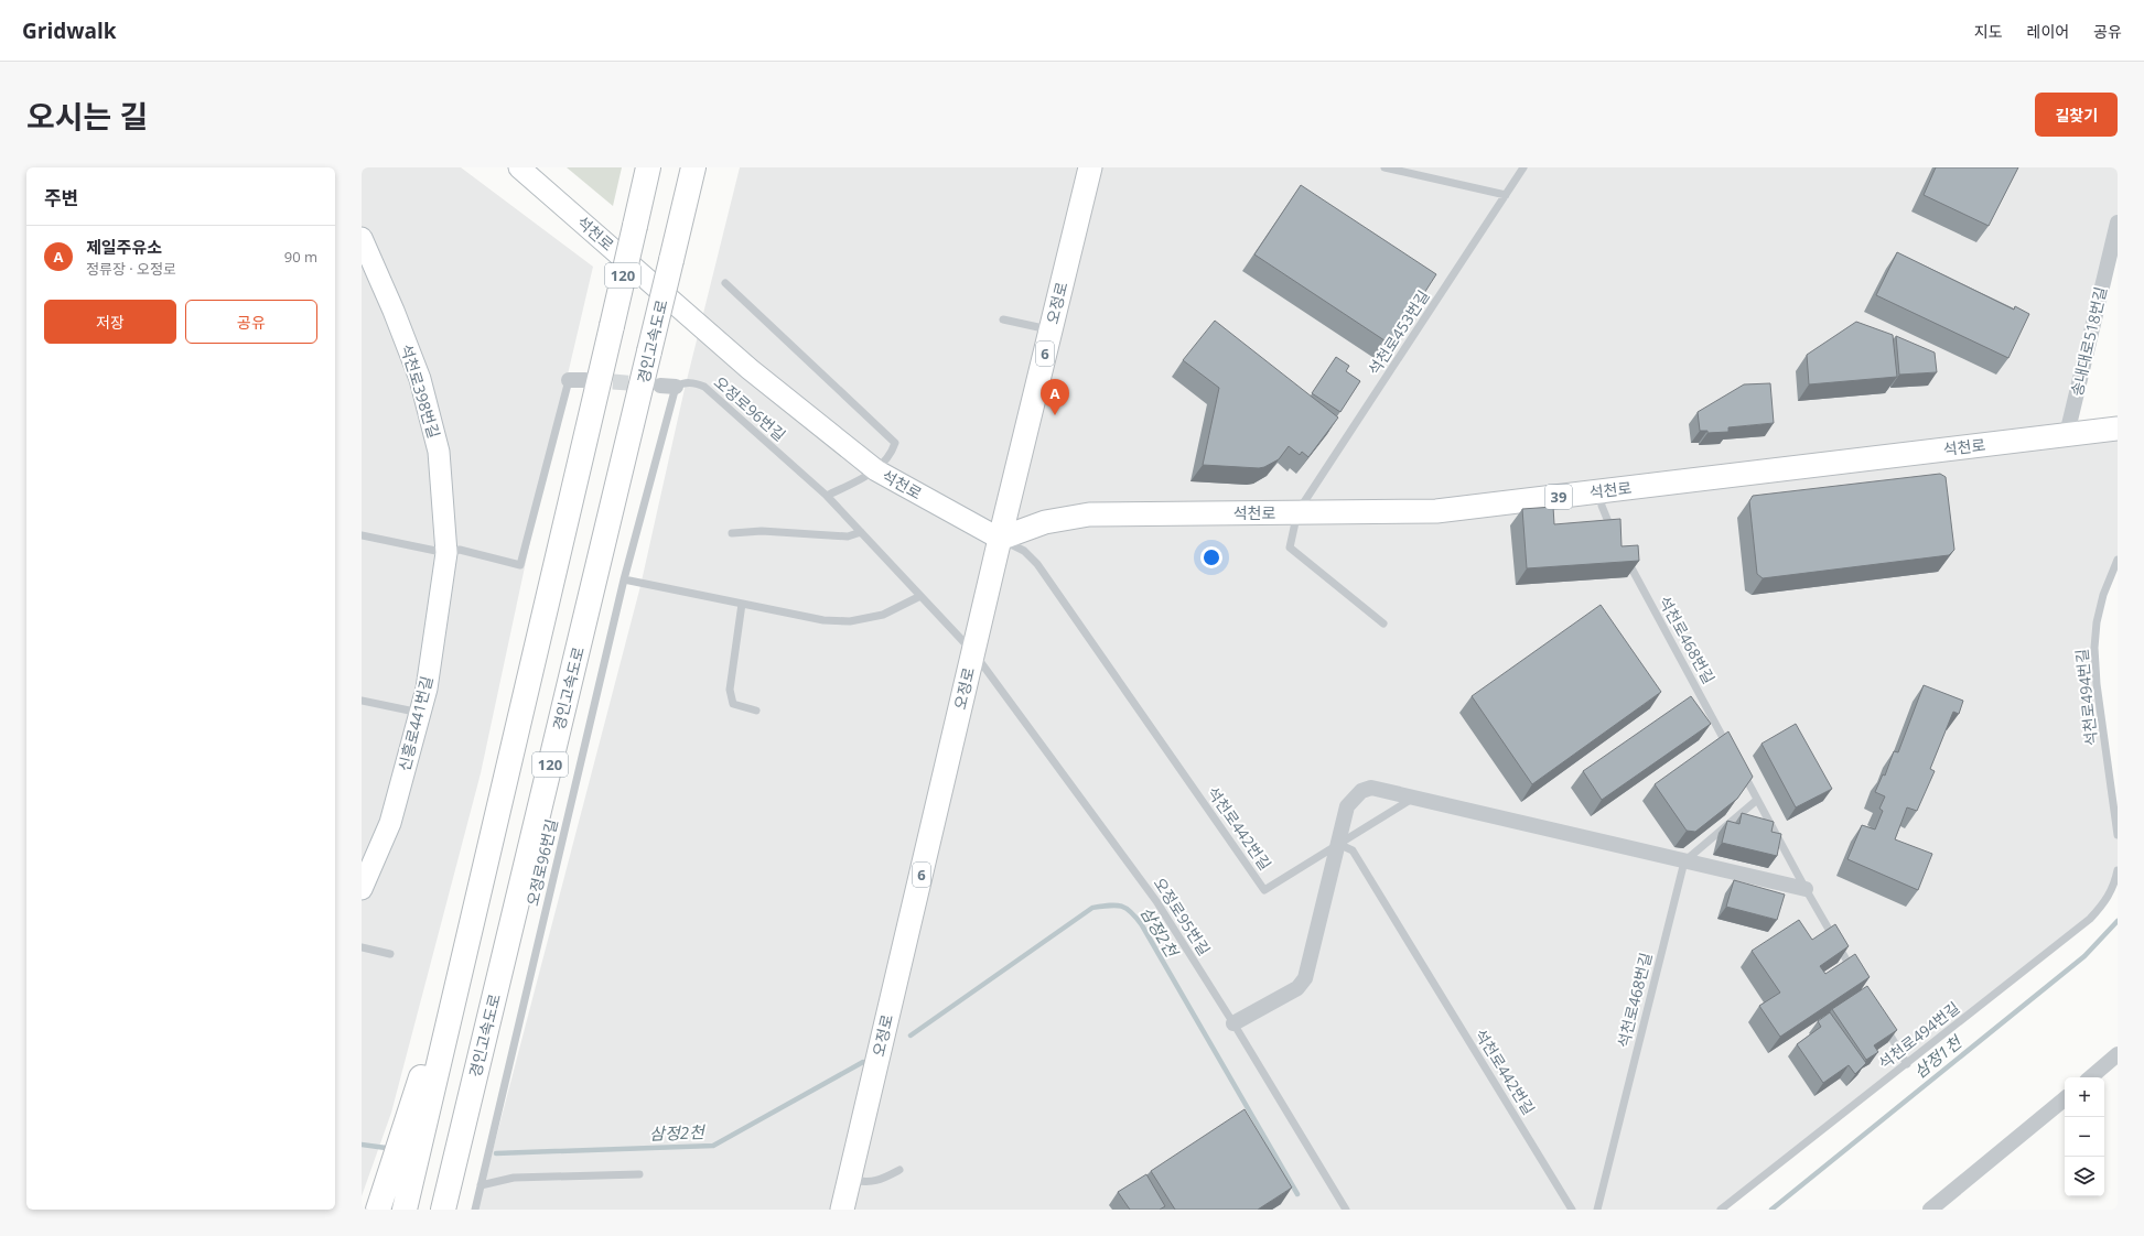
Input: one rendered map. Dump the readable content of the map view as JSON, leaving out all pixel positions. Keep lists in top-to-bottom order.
{
  "streets": {
    "highway": ["120", "경인고속도로"],
    "main road": [
      "석천로",
      "오정로",
      "6",
      "39"
    ],
    "street": ["송내대로518번길", "석천로398번길", "신흥로441번길"],
    "lane": [
      "석천로453번길",
      "오정로96번길",
      "석천로468번길",
      "석천로494번길",
      "석천로442번길",
      "오정로95번길"
    ]
  },
  "crossings": [
    ["석천로", "오정로"],
    ["석천로", "석천로453번길"],
    ["석천로", "송내대로518번길"],
    ["석천로", "석천로442번길"],
    ["오정로", "오정로96번길"],
    ["오정로", "석천로442번길"],
    ["오정로", "오정로95번길"],
    ["석천로398번길", "신흥로441번길"],
    ["오정로96번길", "오정로95번길"]
  ],
  "water": ["삼정2천", "삼정1천"],
  "page": {
    "header": "Gridwalk",
    "nav": ["지도", "레이어", "공유"],
    "title": "오시는 길",
    "buttons": [
      "길찾기",
      ["저장", "공유"]
    ],
    "heading": "주변",
    "list": [
      {
        "mark": "A",
        "name": "제일주유소",
        "note": "정류장 · 오정로",
        "value": "90 m"
      }
    ],
    "pins": "A",
    "map_buttons": ["+", "−"]
  }
}
